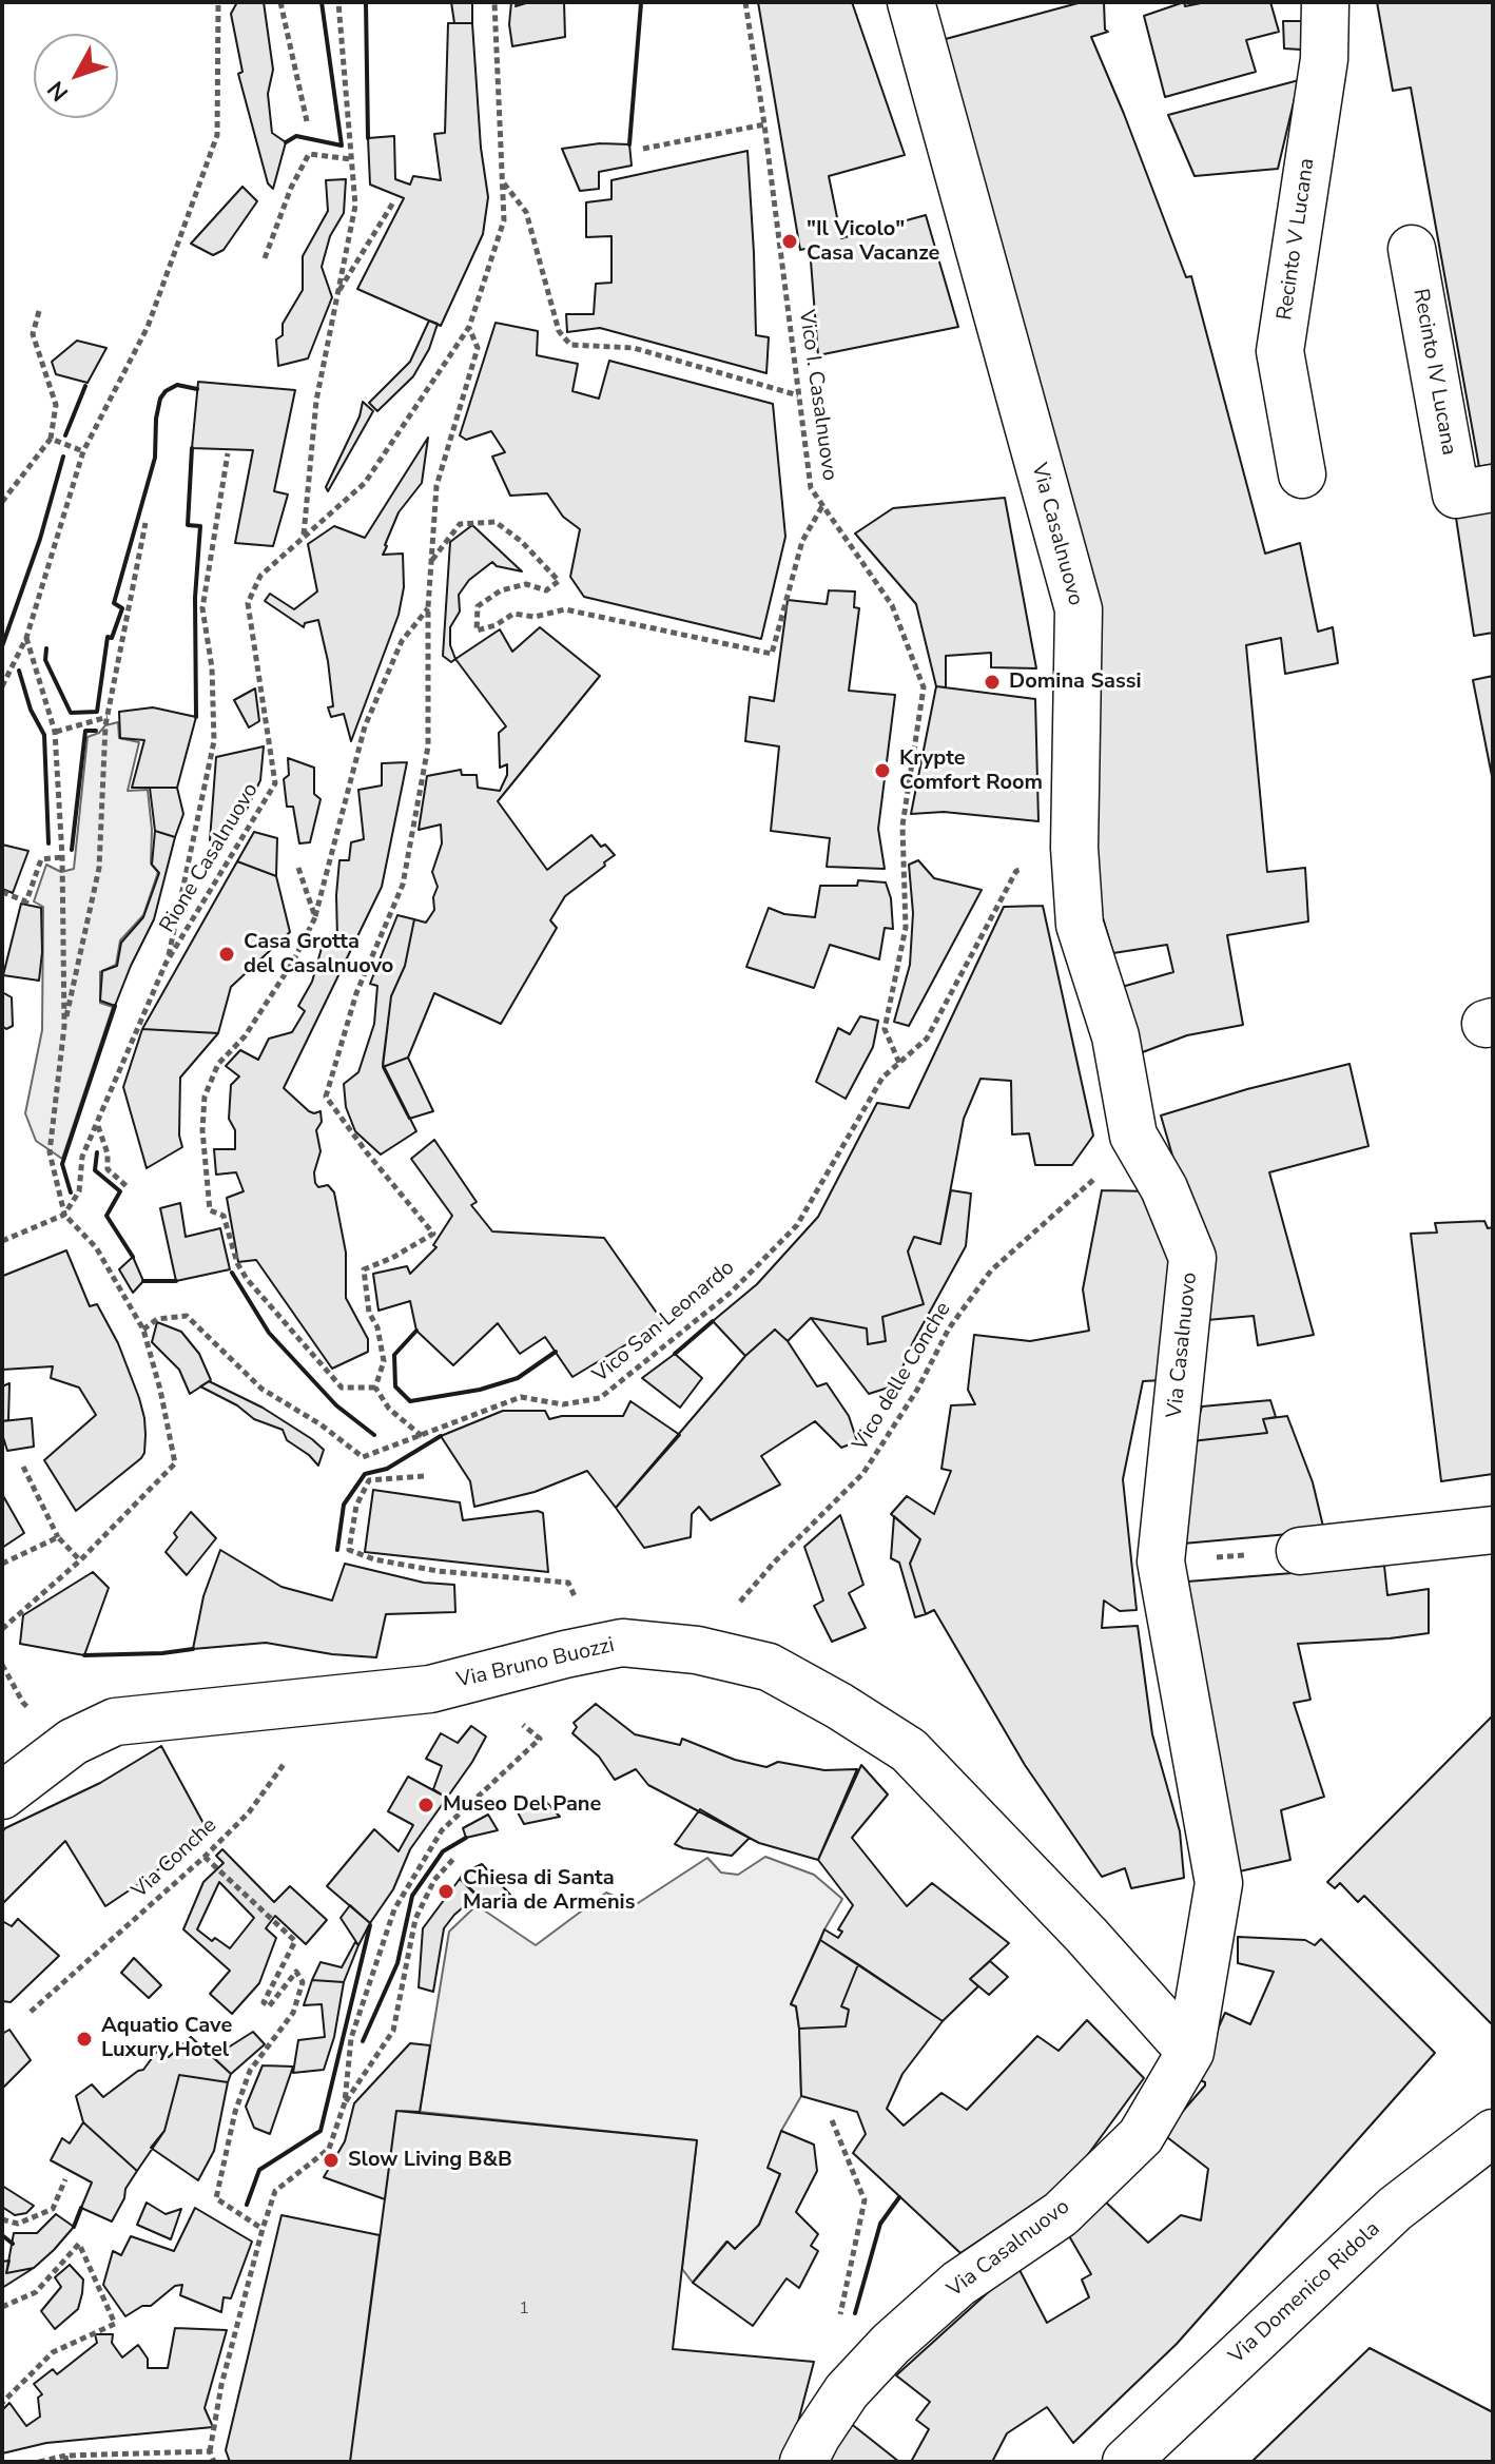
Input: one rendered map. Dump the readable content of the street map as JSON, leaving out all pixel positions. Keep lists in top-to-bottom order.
{
  "streets": {
    "street": [
      "Recinto V Lucana",
      "Recinto IV Lucana",
      "Via Casalnuovo",
      "Via Bruno Buozzi",
      "Via Domenico Ridola"
    ],
    "path": [
      "Vico I. Casalnuovo",
      "Rione Casalnuovo",
      "Vico San Leonardo",
      "Vico delle Conche",
      "Via Conche"
    ]
  },
  "crossings": [
    ["Vico I. Casalnuovo", "Vico San Leonardo"],
    ["Via Casalnuovo", "Vico San Leonardo"],
    ["Via Casalnuovo", "Via Bruno Buozzi"],
    ["Via Bruno Buozzi", "Via Conche"]
  ],
  "places": [
    "\"Il Vicolo\" Casa Vacanze",
    "Domina Sassi",
    "Krypte Comfort Room",
    "Casa Grotta del Casalnuovo",
    "Museo Del Pane",
    "Chiesa di Santa Maria de Armenis",
    "Aquatio Cave Luxury Hotel",
    "Slow Living B&B"
  ],
  "house_numbers": ["1"],
  "north": "bottom left"
}
